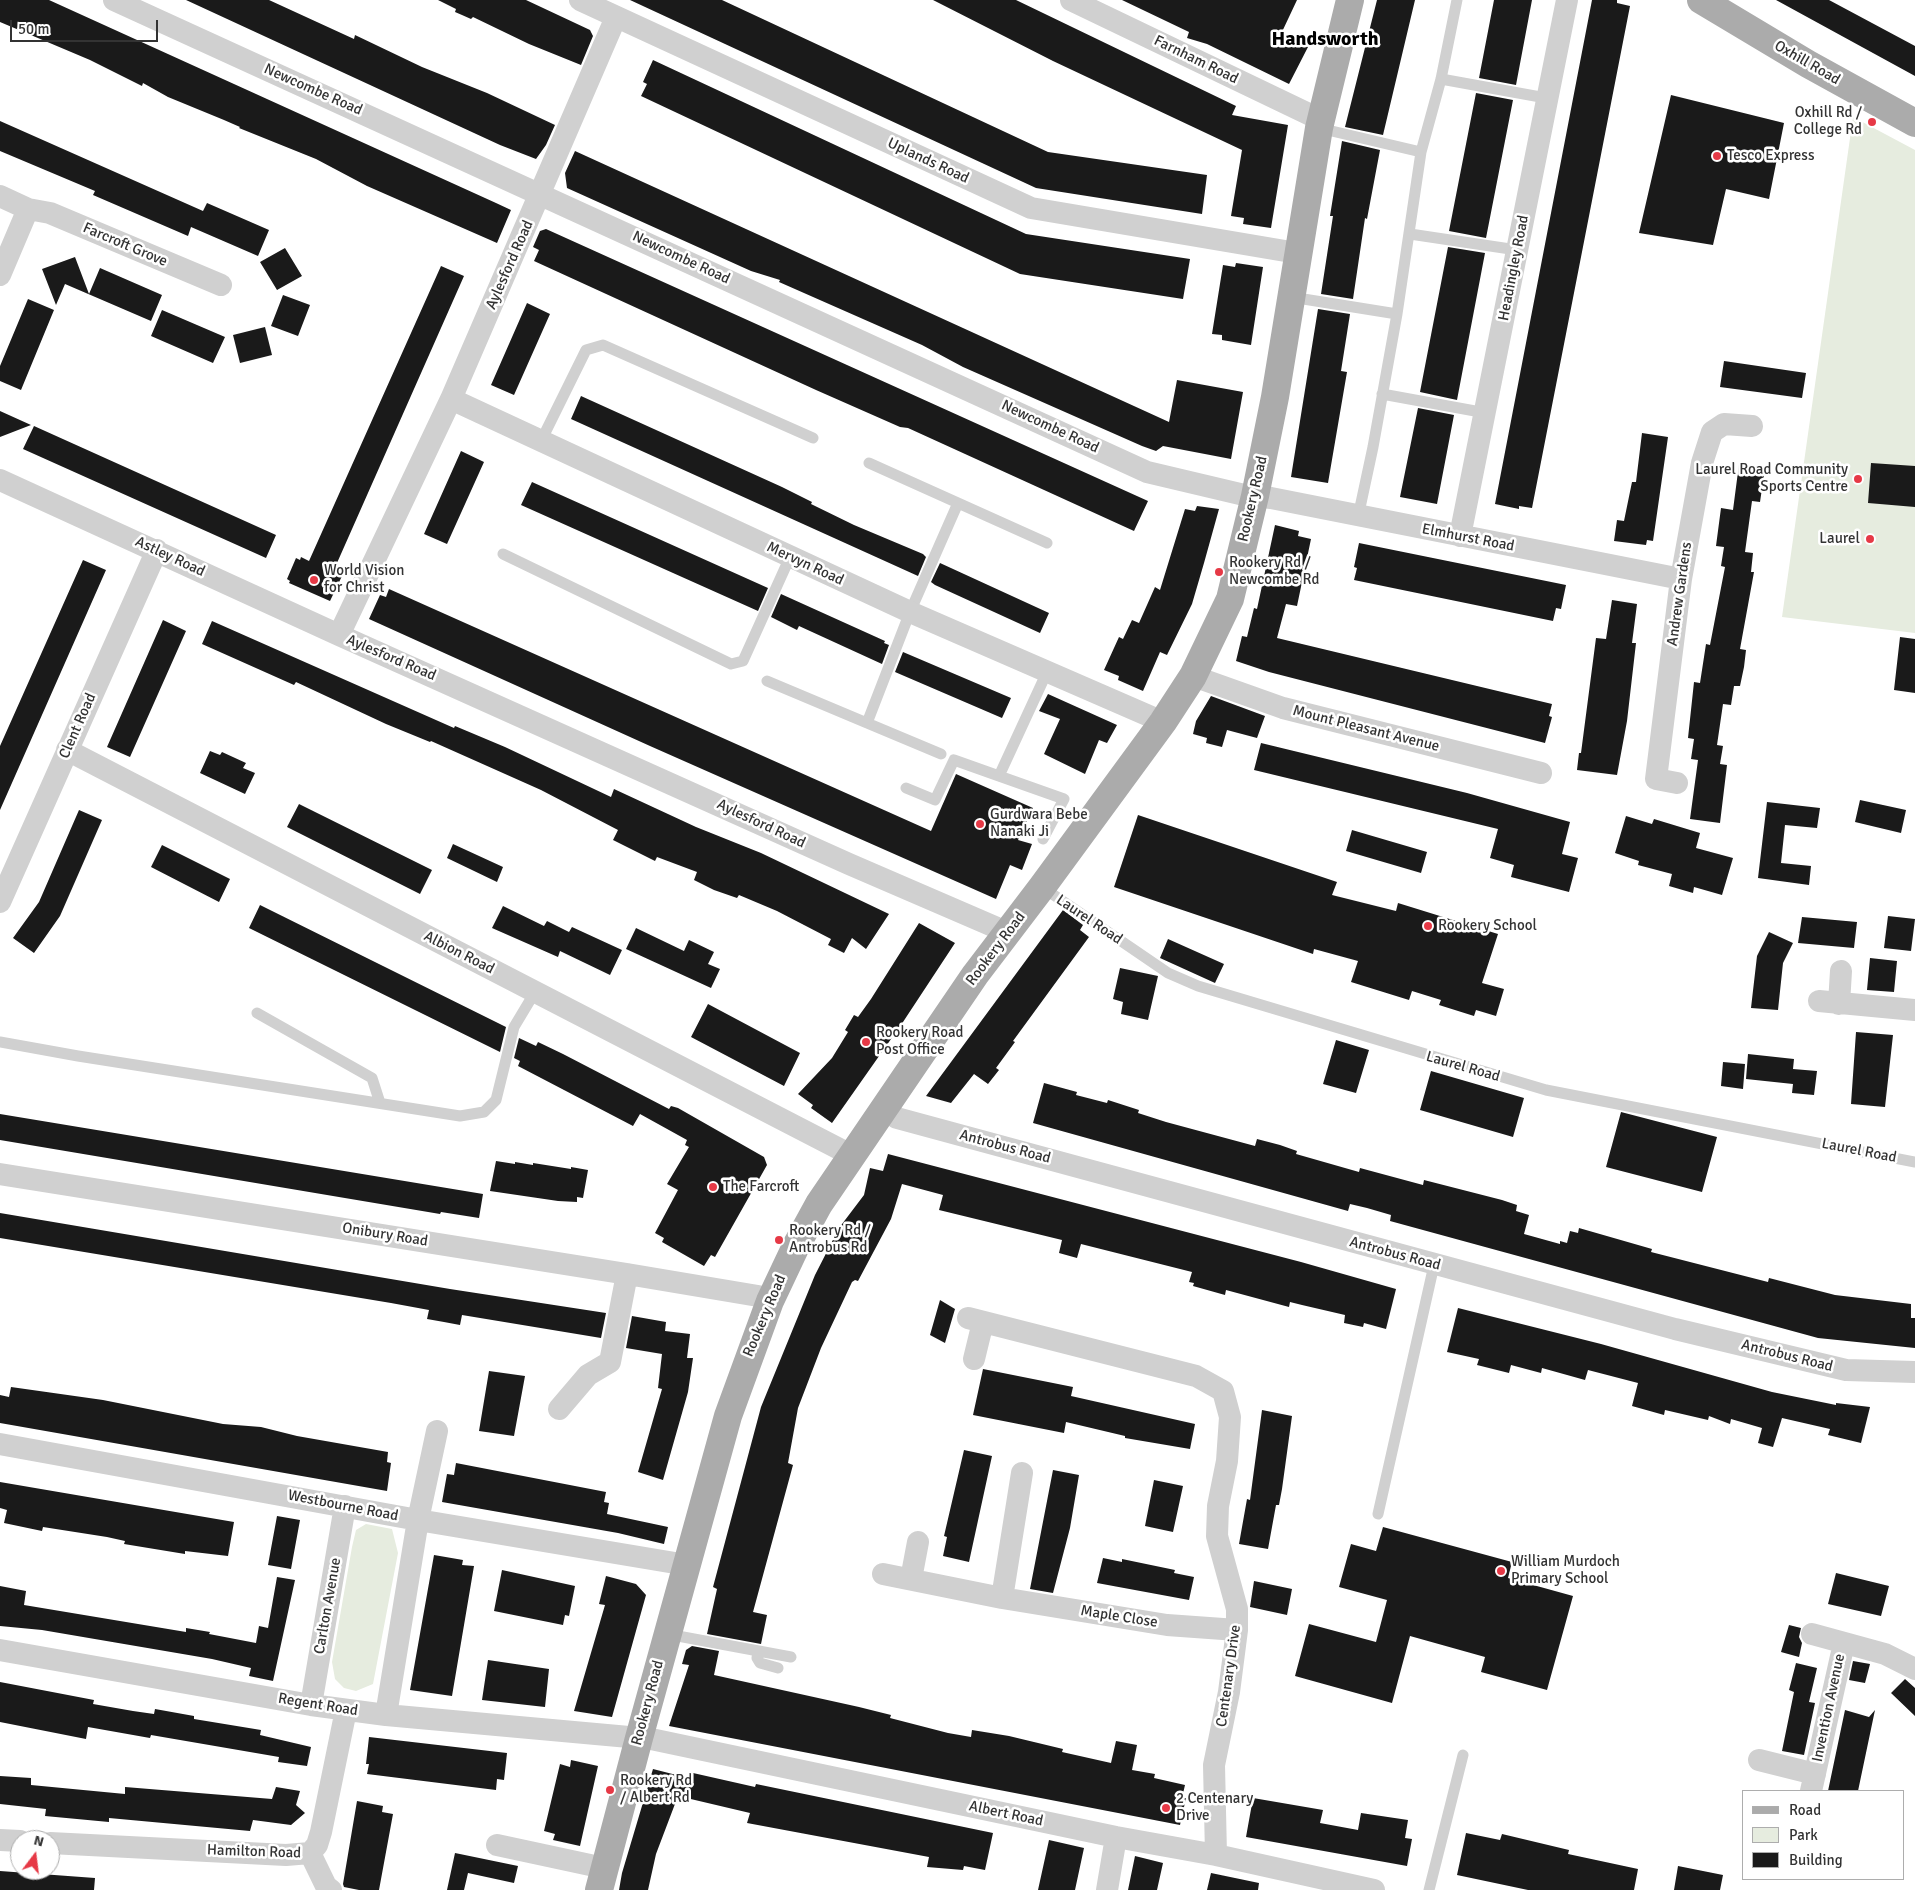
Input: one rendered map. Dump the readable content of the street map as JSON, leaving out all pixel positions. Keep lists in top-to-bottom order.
{
  "streets": {
    "main road": ["Oxhill Road", "Rookery Road"],
    "street": [
      "Farnham Road",
      "Newcombe Road",
      "Uplands Road",
      "Farcroft Grove",
      "Aylesford Road",
      "Headingley Road",
      "Elmhurst Road",
      "Astley Road",
      "Mervyn Road",
      "Andrew Gardens",
      "Clent Road",
      "Mount Pleasant Avenue",
      "Albion Road",
      "Antrobus Road",
      "Onibury Road",
      "Westbourne Road",
      "Carlton Avenue",
      "Maple Close",
      "Centenary Drive",
      "Regent Road",
      "Invention Avenue",
      "Albert Road",
      "Hamilton Road"
    ],
    "lane": ["Laurel Road"]
  },
  "crossings": [
    ["Farnham Road", "Rookery Road"],
    ["Newcombe Road", "Aylesford Road"],
    ["Newcombe Road", "Rookery Road"],
    ["Newcombe Road", "Elmhurst Road"],
    ["Uplands Road", "Aylesford Road"],
    ["Uplands Road", "Rookery Road"],
    ["Aylesford Road", "Rookery Road"],
    ["Aylesford Road", "Astley Road"],
    ["Aylesford Road", "Mervyn Road"],
    ["Headingley Road", "Elmhurst Road"],
    ["Rookery Road", "Elmhurst Road"],
    ["Rookery Road", "Mervyn Road"],
    ["Rookery Road", "Mount Pleasant Avenue"],
    ["Rookery Road", "Laurel Road"],
    ["Rookery Road", "Albion Road"],
    ["Rookery Road", "Antrobus Road"],
    ["Rookery Road", "Onibury Road"],
    ["Rookery Road", "Westbourne Road"],
    ["Rookery Road", "Regent Road"],
    ["Rookery Road", "Albert Road"],
    ["Elmhurst Road", "Andrew Gardens"],
    ["Astley Road", "Clent Road"],
    ["Clent Road", "Albion Road"],
    ["Westbourne Road", "Carlton Avenue"],
    ["Carlton Avenue", "Regent Road"],
    ["Maple Close", "Centenary Drive"],
    ["Centenary Drive", "Albert Road"],
    ["Regent Road", "Albert Road"],
    ["Regent Road", "Hamilton Road"]
  ],
  "districts": ["Handsworth"],
  "places": [
    "Oxhill Rd / College Rd",
    "Tesco Express",
    "Laurel Road Community Sports Centre",
    "Laurel",
    "Rookery Rd / Newcombe Rd",
    "World Vision for Christ",
    "Gurdwara Bebe Nanaki Ji",
    "Rookery School",
    "Rookery Road Post Office",
    "The Farcroft",
    "Rookery Rd / Antrobus Rd",
    "William Murdoch Primary School",
    "Rookery Rd / Albert Rd",
    "2 Centenary Drive"
  ],
  "legend": ["Road", "Park", "Building"],
  "scale_bar": "50 m",
  "north": "top"
}
